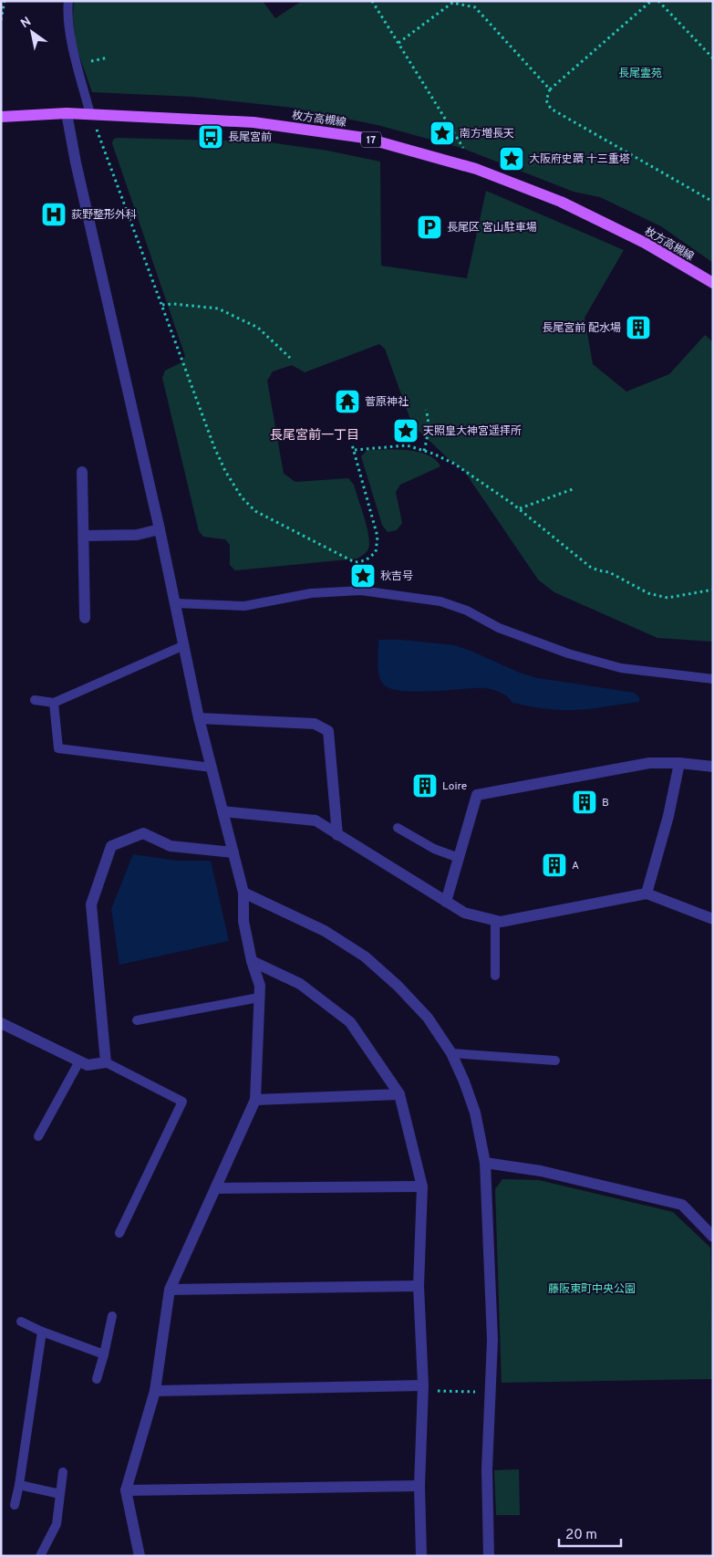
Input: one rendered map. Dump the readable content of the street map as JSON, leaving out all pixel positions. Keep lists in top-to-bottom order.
{
  "streets": {
    "main road": ["枚方高槻線", "17"]
  },
  "districts": ["長尾宮前一丁目"],
  "parks": ["長尾霊苑", "藤阪東町中央公園"],
  "places": {
    "place": [
      "南方増長天",
      "大阪府史蹟 十三重塔",
      "天照皇大神宮遥拝所",
      "秋吉号"
    ],
    "bus stop": ["長尾宮前"],
    "hospital": ["荻野整形外科"],
    "parking": ["長尾区 宮山駐車場"],
    "building": [
      "長尾宮前 配水場",
      "Loire",
      "B",
      "A"
    ],
    "temple": ["菅原神社"]
  },
  "scale_bar": "20 m",
  "north": "top left"
}
